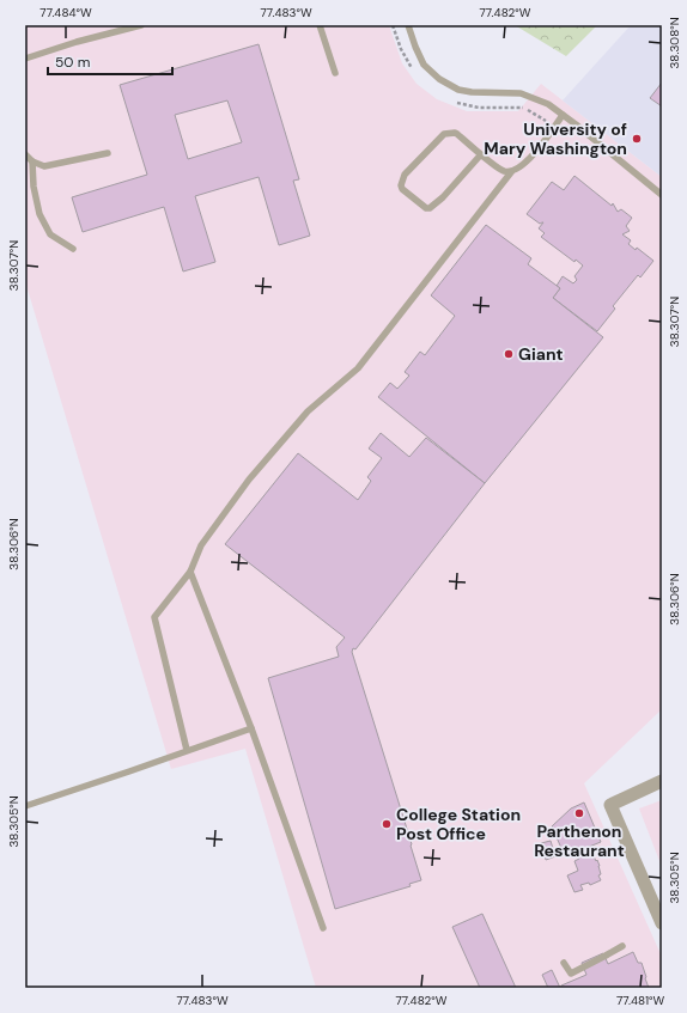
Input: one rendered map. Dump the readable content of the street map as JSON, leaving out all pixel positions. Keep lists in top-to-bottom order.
{
  "places": [
    "University of Mary Washington",
    "Giant",
    "Parthenon Restaurant",
    "College Station Post Office"
  ],
  "scale_bar": "50 m",
  "coordinates": [
    "77.484°W",
    "77.483°W",
    "77.482°W",
    "38.308°N",
    "38.307°N",
    "38.306°N",
    "38.305°N",
    "77.481°W"
  ]
}
